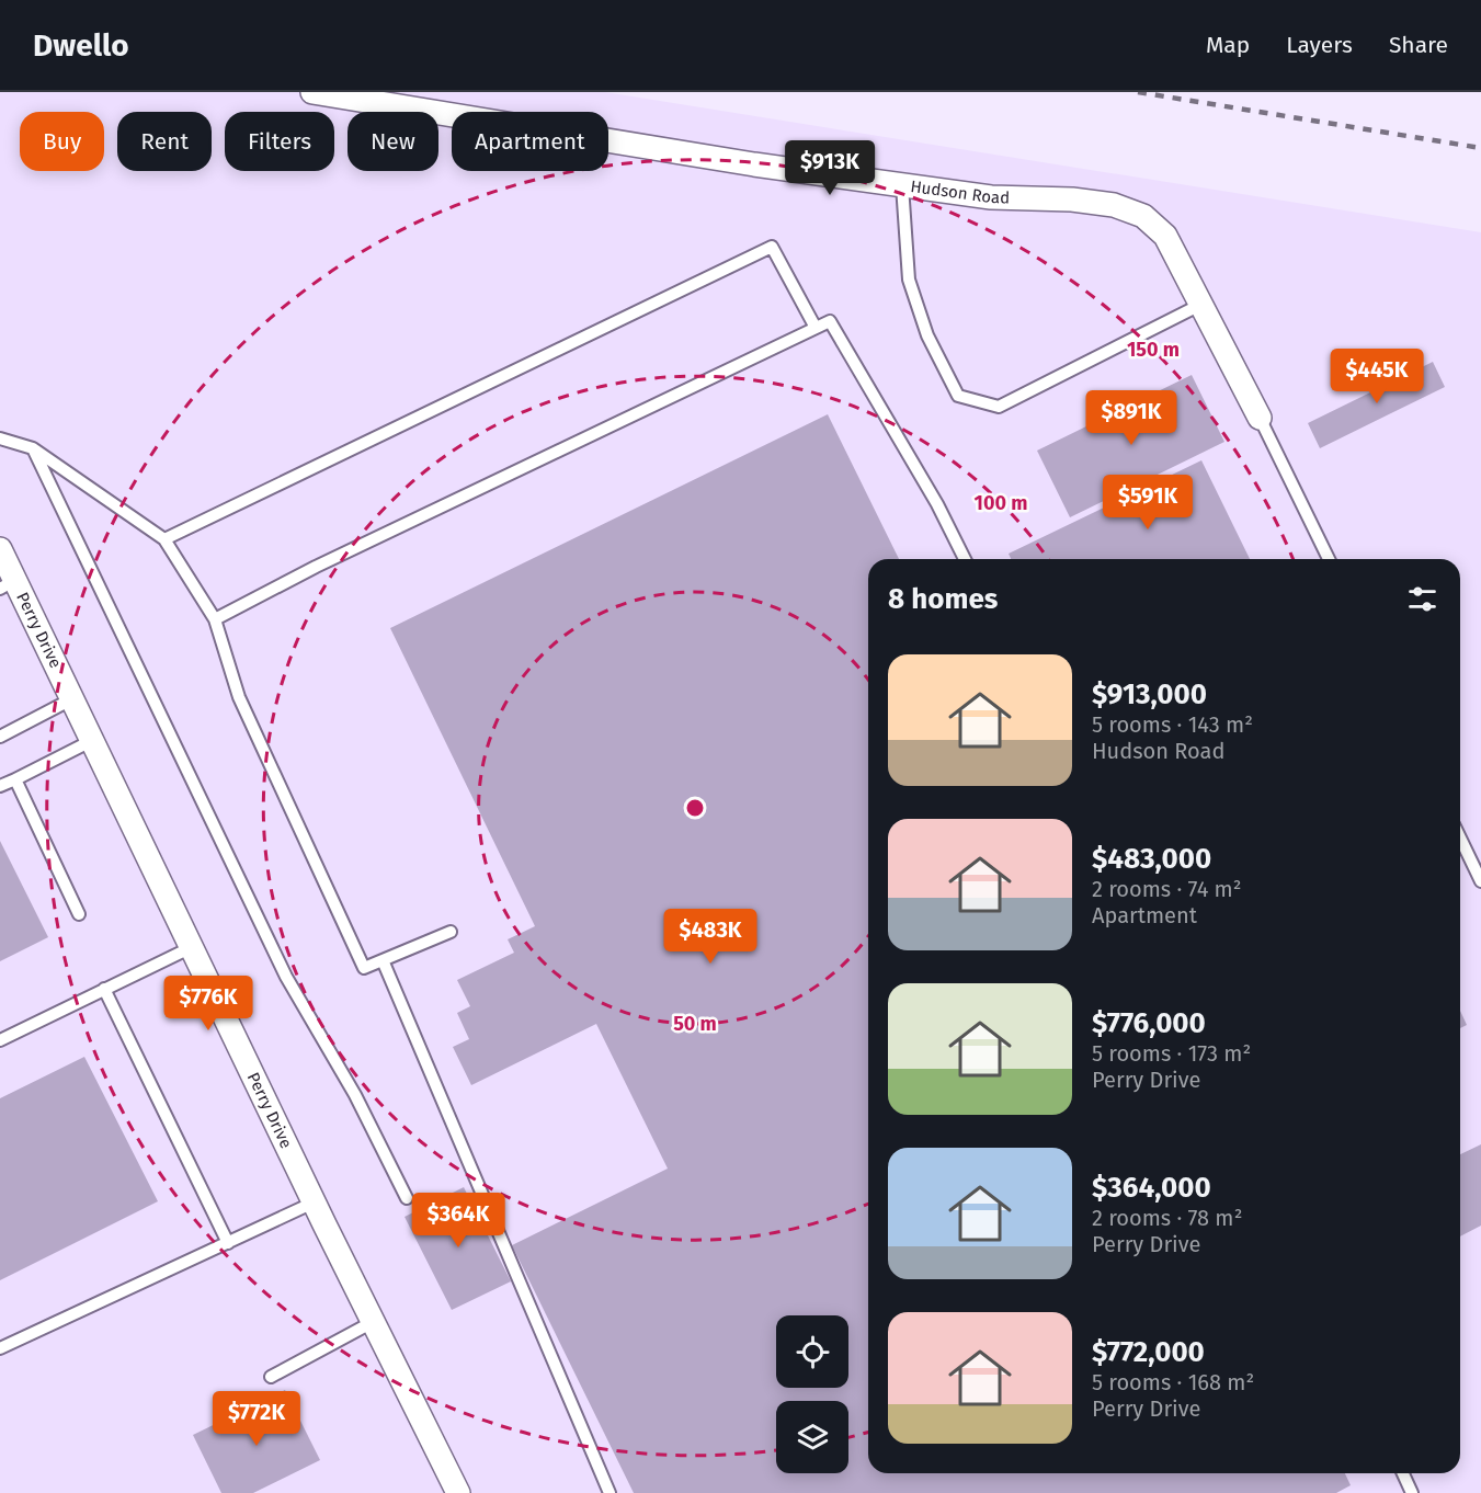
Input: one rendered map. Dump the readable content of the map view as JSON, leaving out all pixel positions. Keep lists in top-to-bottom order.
{
  "streets": {
    "street": ["Hudson Road", "Perry Drive"]
  },
  "page": {
    "header": "Dwello",
    "nav": ["Map", "Layers", "Share"],
    "chip": [
      "Buy",
      "Rent",
      "Filters",
      "New",
      "Apartment"
    ],
    "price": [
      "$913K",
      "$445K",
      "$891K",
      "$591K",
      "$483K",
      "$776K",
      "$364K",
      "$772K"
    ],
    "heading": "8 homes",
    "list": [
      {
        "name": "$913,000",
        "note": "5 rooms · 143 m² · Hudson Road"
      },
      {
        "name": "$483,000",
        "note": "2 rooms · 74 m² · Apartment"
      },
      {
        "name": "$776,000",
        "note": "5 rooms · 173 m² · Perry Drive"
      },
      {
        "name": "$364,000",
        "note": "2 rooms · 78 m² · Perry Drive"
      },
      {
        "name": "$772,000",
        "note": "5 rooms · 168 m² · Perry Drive"
      }
    ]
  },
  "rings": ["150 m", "100 m", "50 m"]
}
